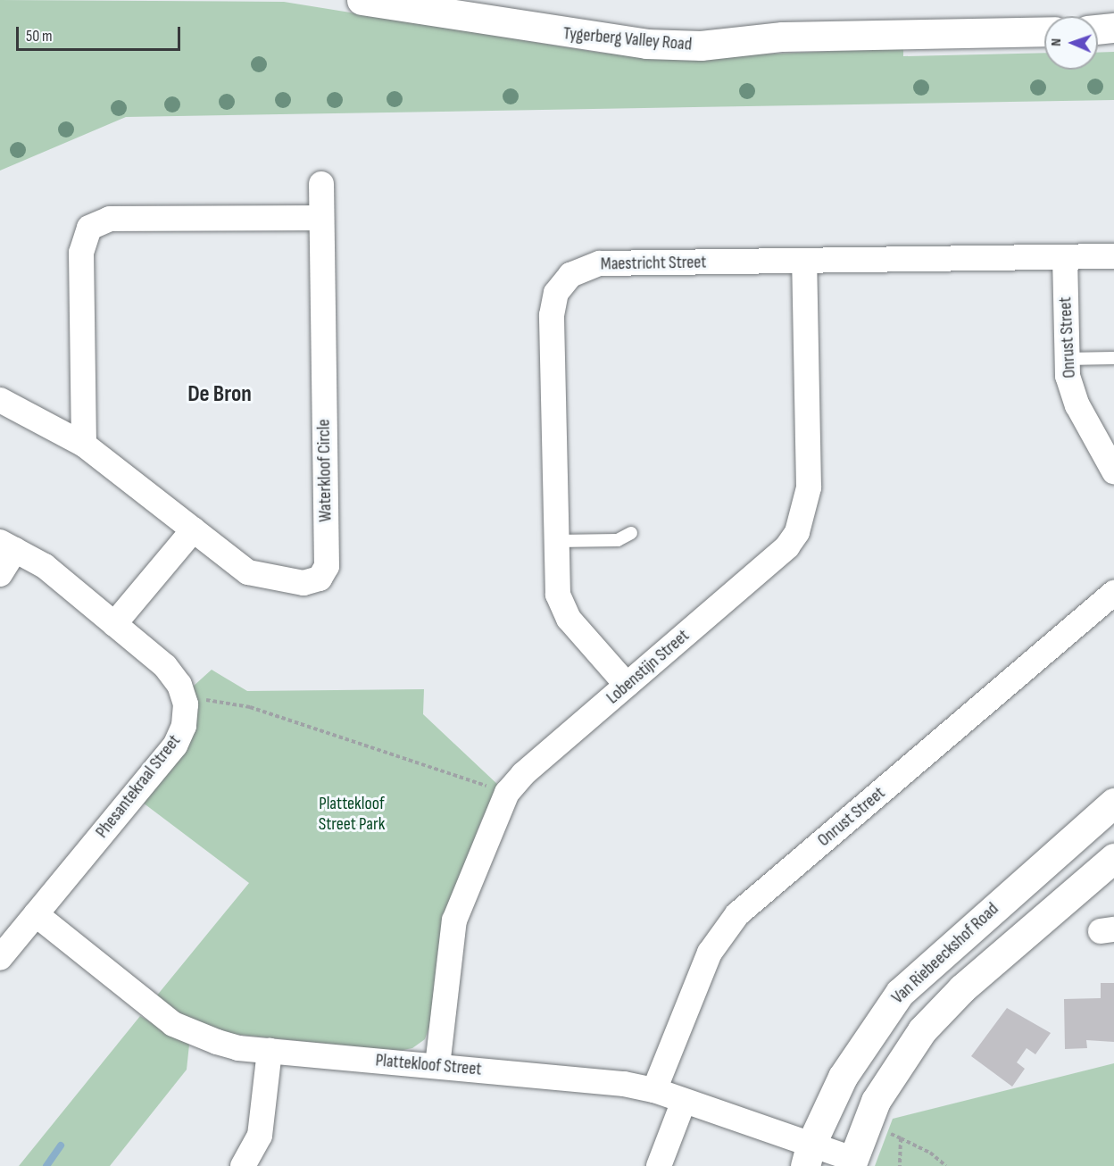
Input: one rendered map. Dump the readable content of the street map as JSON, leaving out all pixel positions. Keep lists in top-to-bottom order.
{
  "streets": {
    "street": [
      "Tygerberg Valley Road",
      "Maestricht Street",
      "Onrust Street",
      "Waterkloof Circle",
      "Lobenstijn Street",
      "Phesantekraal Street",
      "Van Riebeeckshof Road",
      "Plattekloof Street"
    ]
  },
  "crossings": [
    ["Maestricht Street", "Onrust Street"],
    ["Maestricht Street", "Lobenstijn Street"],
    ["Onrust Street", "Plattekloof Street"],
    ["Lobenstijn Street", "Plattekloof Street"],
    ["Phesantekraal Street", "Plattekloof Street"],
    ["Van Riebeeckshof Road", "Plattekloof Street"]
  ],
  "districts": ["De Bron"],
  "parks": ["Plattekloof Street Park"],
  "scale_bar": "50 m",
  "north": "left"
}
